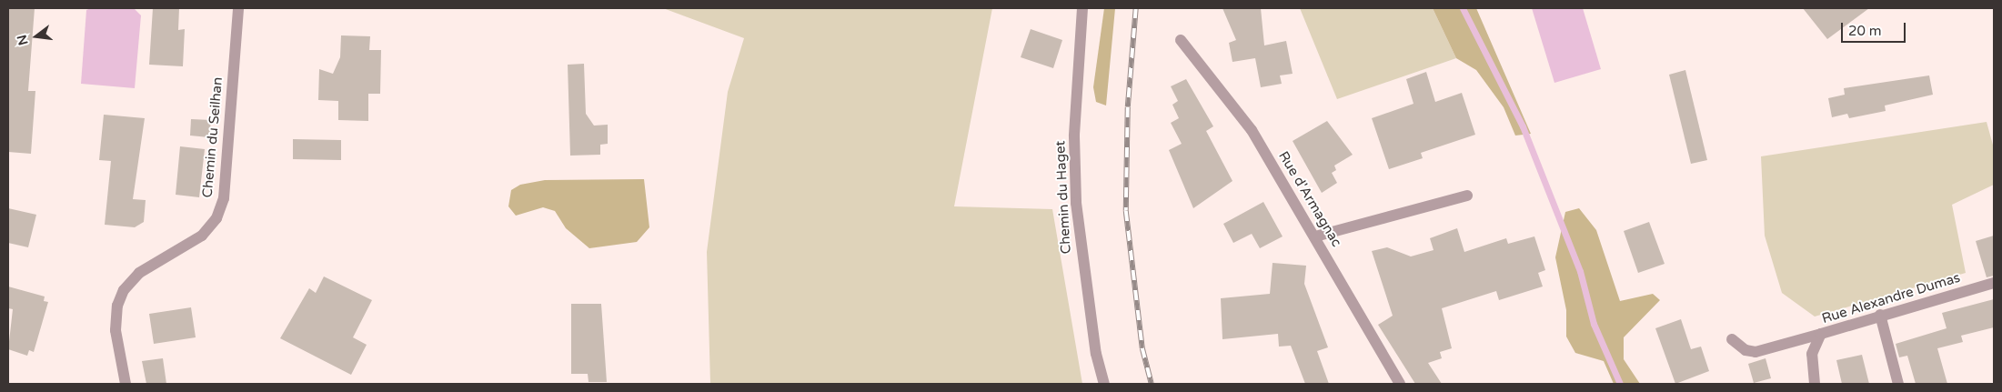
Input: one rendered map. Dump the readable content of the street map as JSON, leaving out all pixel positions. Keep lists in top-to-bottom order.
{
  "streets": {
    "street": [
      "Chemin du Seilhan",
      "Chemin du Haget",
      "Rue d'Armagnac",
      "Rue Alexandre Dumas"
    ]
  },
  "scale_bar": "20 m",
  "north": "left"
}
